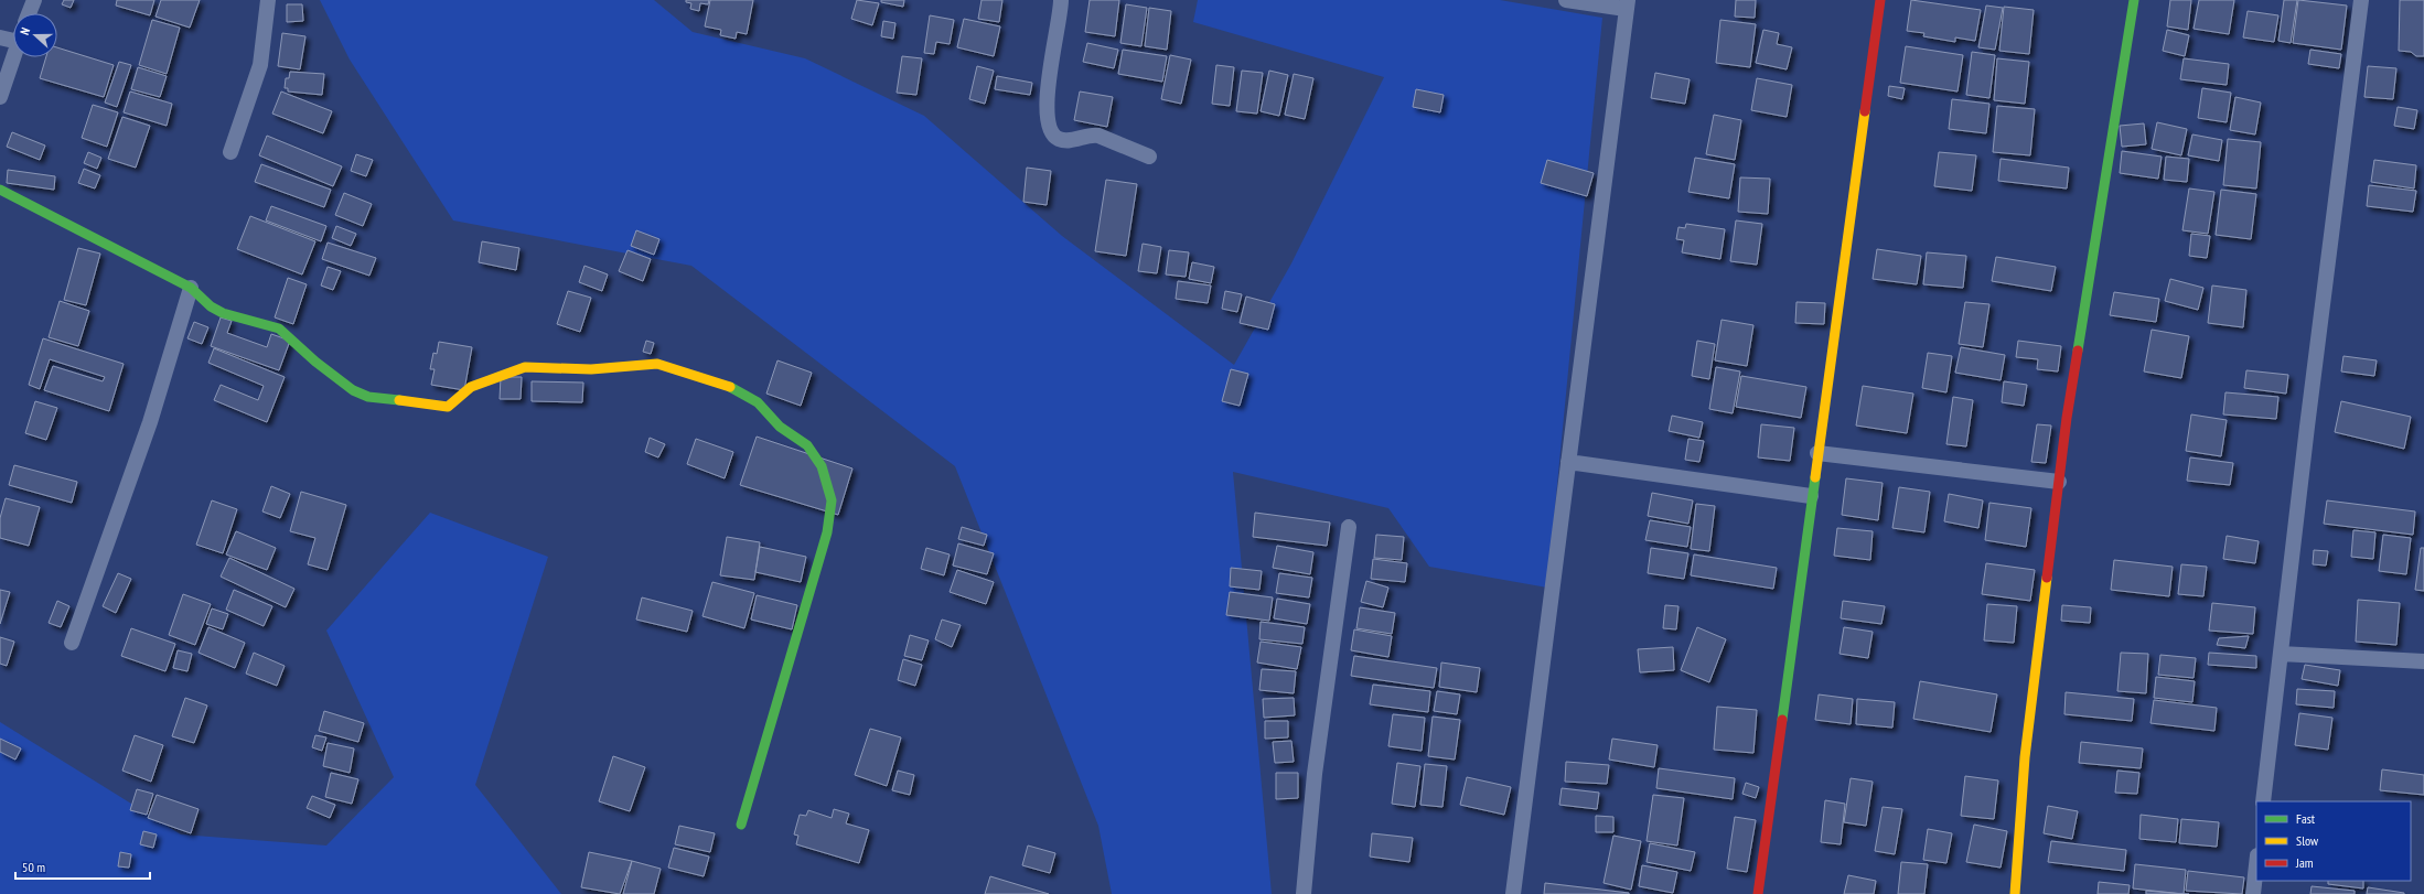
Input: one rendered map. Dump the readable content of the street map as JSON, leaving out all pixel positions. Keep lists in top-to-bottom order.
{
  "legend": ["Fast", "Slow", "Jam"],
  "scale_bar": "50 m",
  "north": "left"
}
